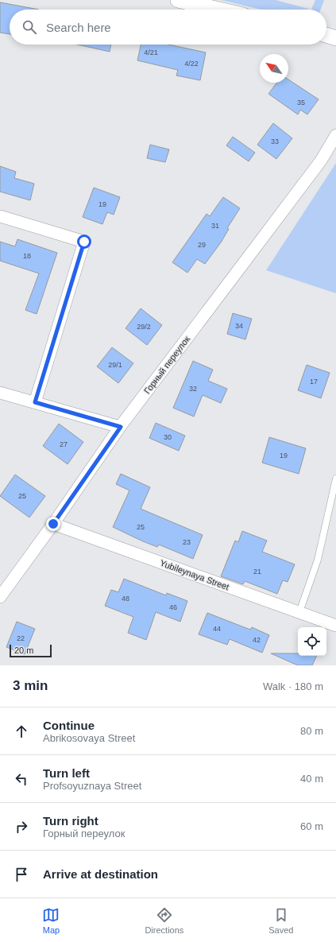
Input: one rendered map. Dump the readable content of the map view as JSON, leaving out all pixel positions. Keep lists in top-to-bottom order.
{
  "streets": {
    "street": ["Горный переулок", "Yubileynaya Street"]
  },
  "crossings": [
    ["Горный переулок", "Yubileynaya Street"]
  ],
  "house_numbers": [
    "4/21",
    "4/22",
    "35",
    "33",
    "19",
    "31",
    "29",
    "18",
    "34",
    "29/2",
    "29/1",
    "17",
    "32",
    "30",
    "27",
    "19",
    "25",
    "25",
    "23",
    "21",
    "48",
    "46",
    "44",
    "22",
    "42"
  ],
  "scale_bar": "20 m",
  "north": "top left",
  "page": {
    "search": "Search here",
    "scale": "20 m",
    "heading": ["3 min", "Walk · 180 m"],
    "list": [
      ["Continue", "Abrikosovaya Street", "80 m"],
      ["Turn left", "Profsoyuznaya Street", "40 m"],
      ["Turn right", "Горный переулок", "60 m"],
      "Arrive at destination"
    ],
    "nav": ["Map", "Directions", "Saved"]
  }
}
